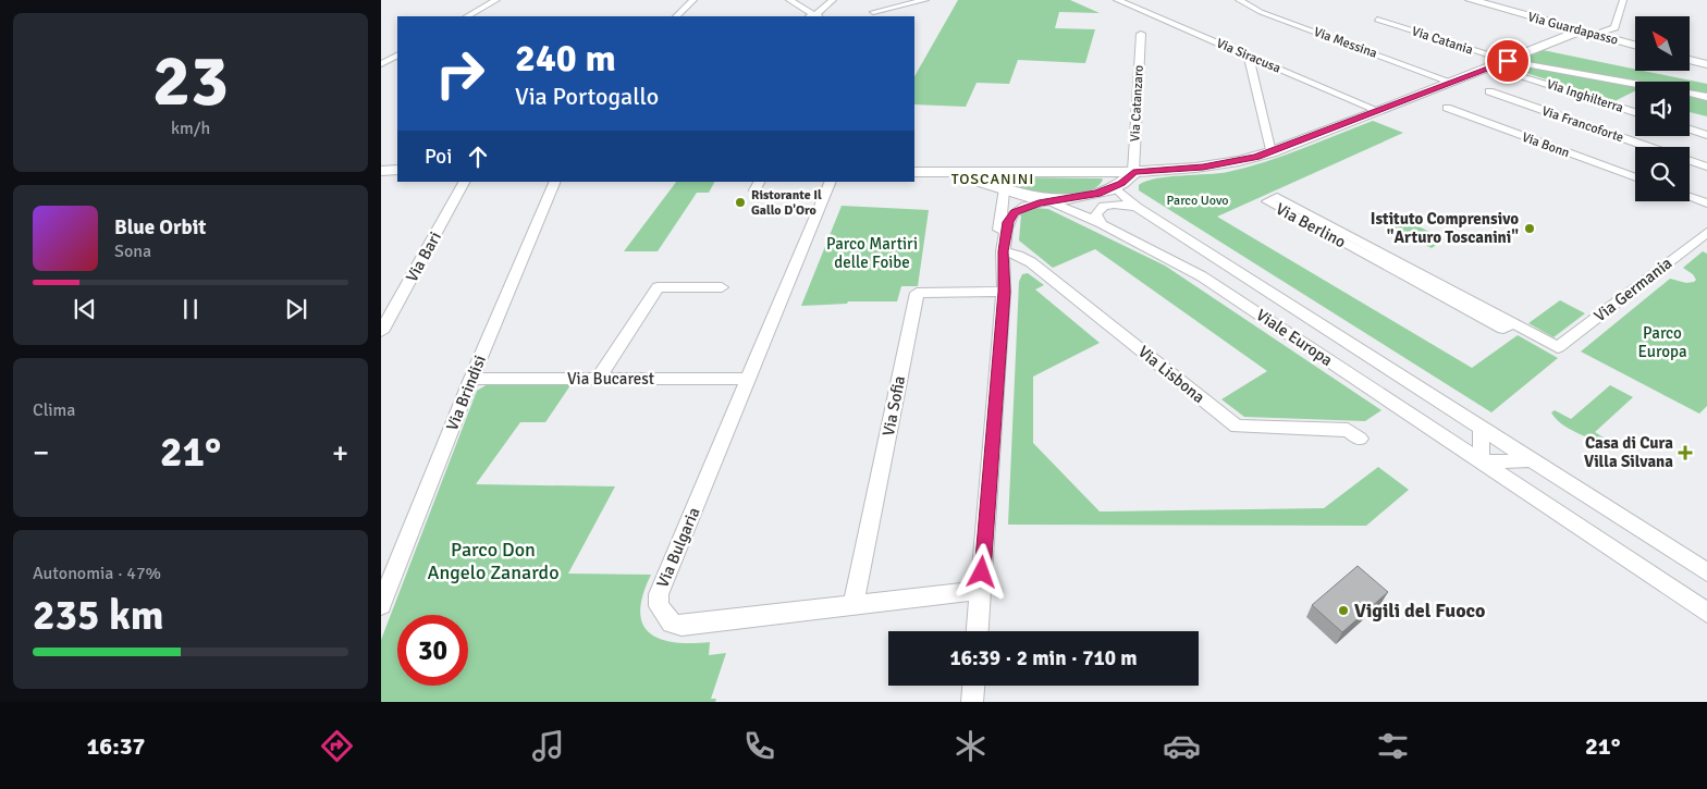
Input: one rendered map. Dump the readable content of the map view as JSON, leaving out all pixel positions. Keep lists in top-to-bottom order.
{
  "streets": {
    "street": [
      "Via Guardapasso",
      "Via Catania",
      "Via Messina",
      "Via Siracusa",
      "Via Inghilterra",
      "Via Catanzaro",
      "Via Francoforte",
      "Via Bonn",
      "Via Berlino",
      "Via Bari",
      "Via Germania",
      "Viale Europa",
      "Via Lisbona",
      "Via Bucarest",
      "Via Brindisi",
      "Via Sofia",
      "Via Bulgaria"
    ]
  },
  "crossings": [
    ["Via Berlino", "Via Germania"],
    ["Via Bucarest", "Via Brindisi"],
    ["Via Bucarest", "Via Bulgaria"],
    ["Via Sofia", "Via Bulgaria"]
  ],
  "districts": ["TOSCANINI"],
  "parks": [
    "Parco Uovo",
    "Parco Martiri delle Foibe",
    "Parco Europa",
    "Parco Don Angelo Zanardo"
  ],
  "places": {
    "other": ["Ristorante Il Gallo D'Oro", "Istituto Comprensivo \"Arturo Toscanini\"", "Vigili del Fuoco"],
    "health": ["Casa di Cura Villa Silvana"]
  },
  "north": "top left",
  "page": {
    "tile": [
      ["23", "km/h"],
      "Clima",
      ["Autonomia · 47%", "235 km"]
    ],
    "turn": ["240 m", "Via Portogallo"],
    "then": "Poi",
    "song": ["Blue Orbit", "Sona"],
    "heat": ["−", "21°", "+"],
    "limit": "30",
    "trip": "16:39 · 2 min · 710 m",
    "tabs": ["16:37", "21°"]
  }
}
